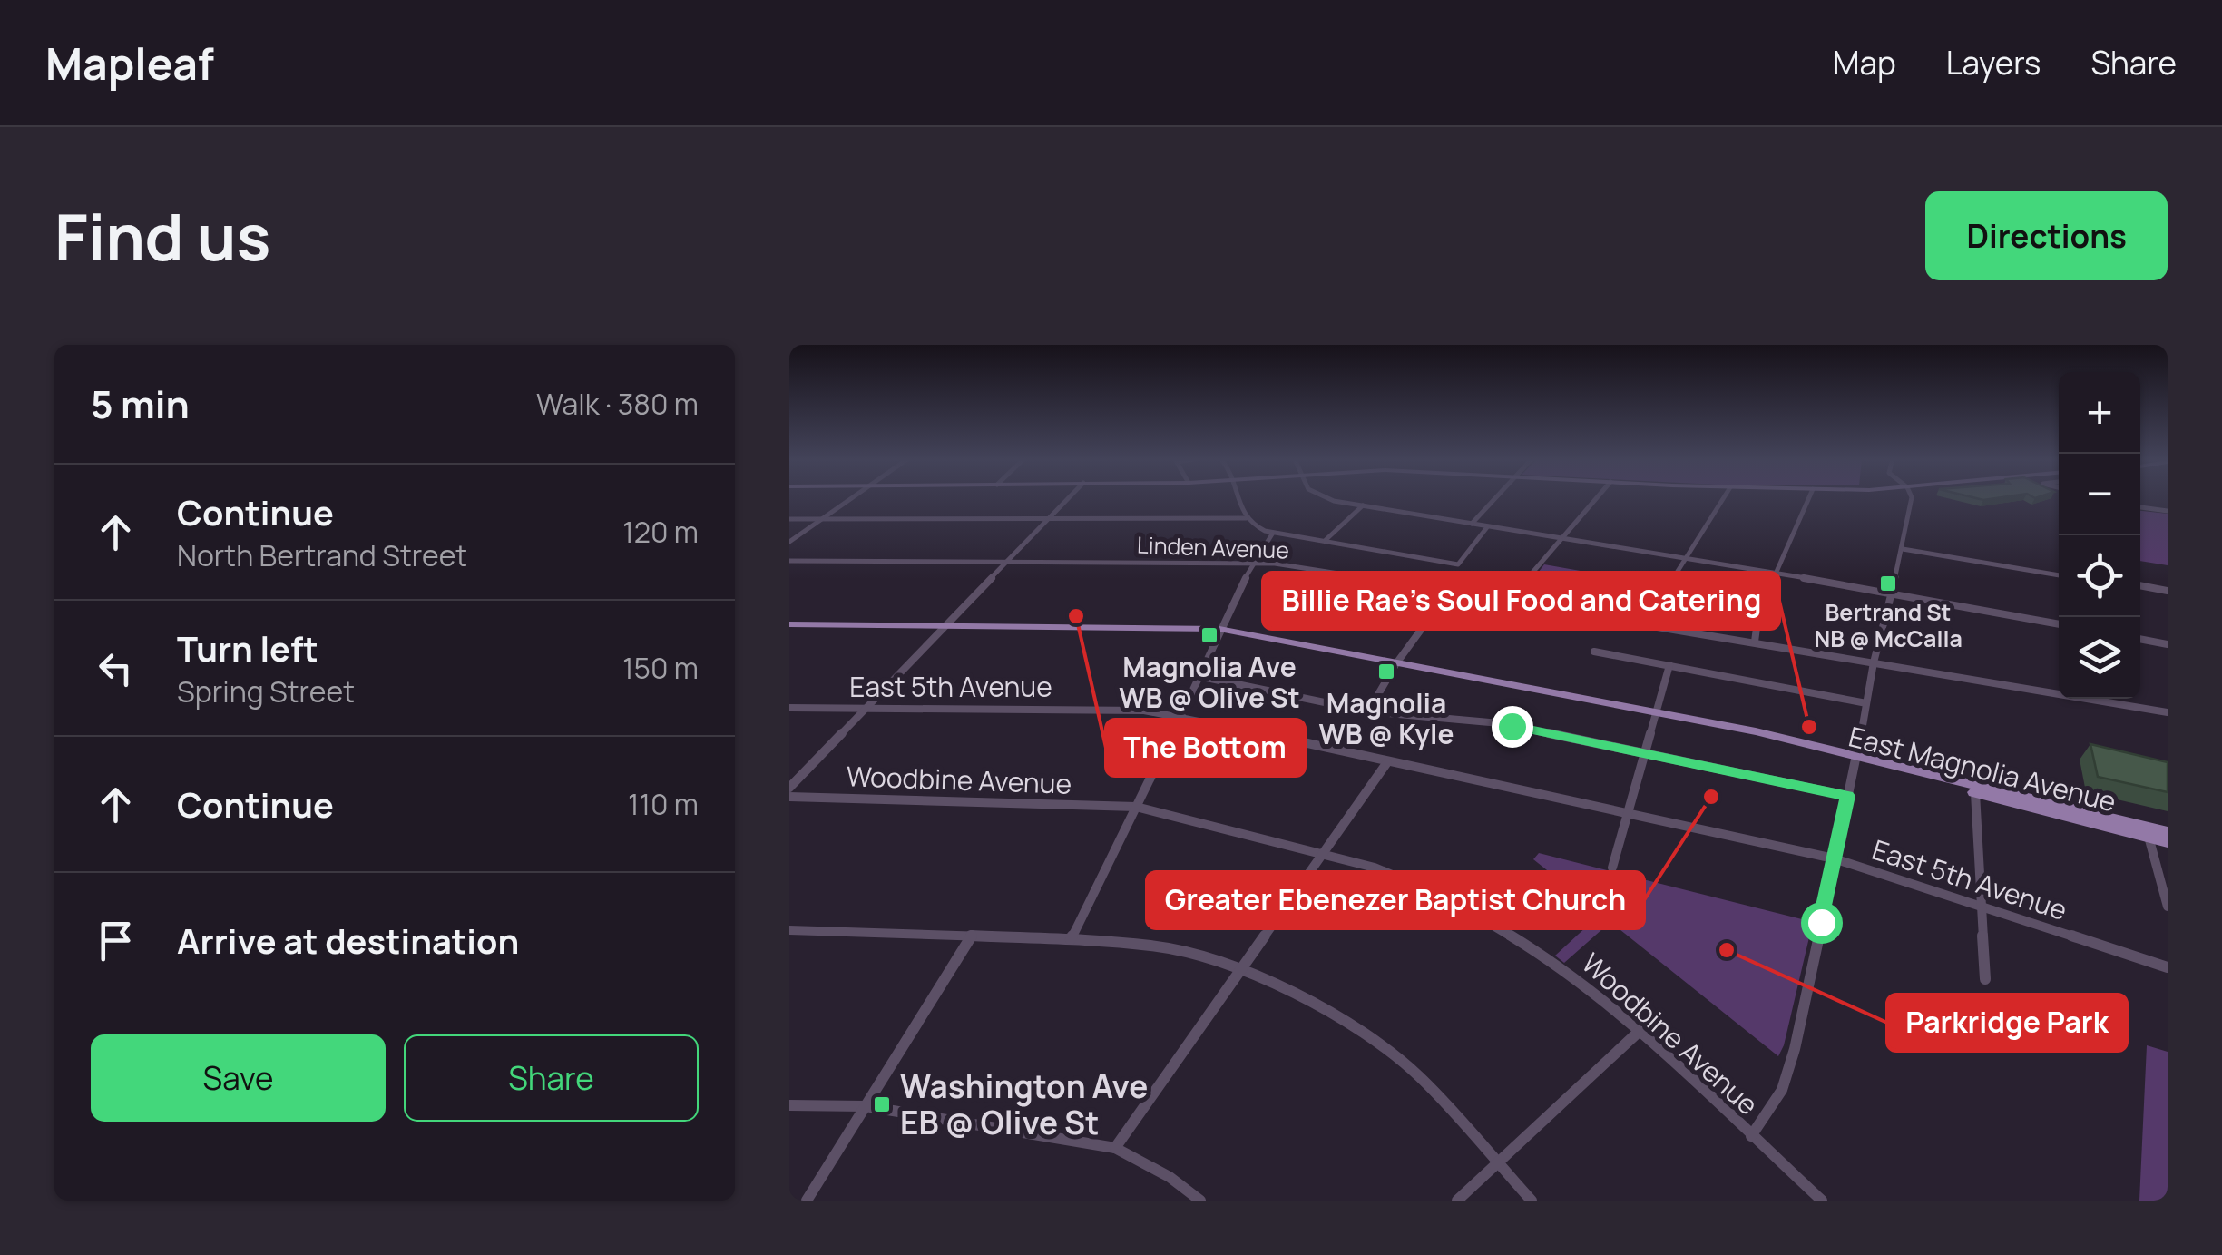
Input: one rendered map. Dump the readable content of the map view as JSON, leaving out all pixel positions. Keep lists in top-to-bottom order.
{
  "streets": {
    "main road": ["East Magnolia Avenue"],
    "street": ["Linden Avenue", "East 5th Avenue", "Woodbine Avenue"]
  },
  "places": {
    "transit": [
      "Bertrand St NB @ McCalla",
      "Magnolia Ave WB @ Olive St",
      "Magnolia WB @ Kyle",
      "Washington Ave EB @ Olive St"
    ],
    "other": [
      "The Bottom",
      "Billie Rae's Soul Food and Catering",
      "Greater Ebenezer Baptist Church",
      "Parkridge Park"
    ]
  },
  "page": {
    "header": "Mapleaf",
    "nav": ["Map", "Layers", "Share"],
    "buttons": [
      "Directions",
      ["Save", "Share"]
    ],
    "title": "Find us",
    "heading": ["5 min", "Walk · 380 m"],
    "map_buttons": ["+", "−"],
    "list": [
      ["Continue", "North Bertrand Street", "120 m"],
      ["Turn left", "Spring Street", "150 m"],
      ["Continue", "110 m"],
      "Arrive at destination"
    ]
  }
}
